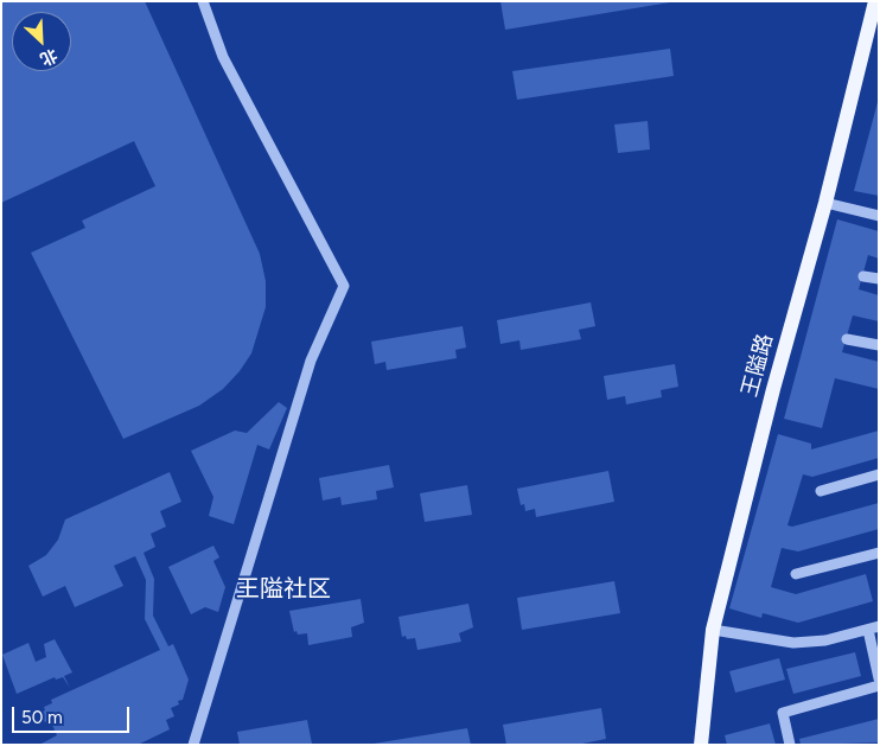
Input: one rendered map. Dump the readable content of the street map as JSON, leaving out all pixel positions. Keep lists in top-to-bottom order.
{
  "streets": {
    "main road": ["王隘路"]
  },
  "districts": ["王隘社区"],
  "scale_bar": "50 m",
  "north": "bottom right"
}
